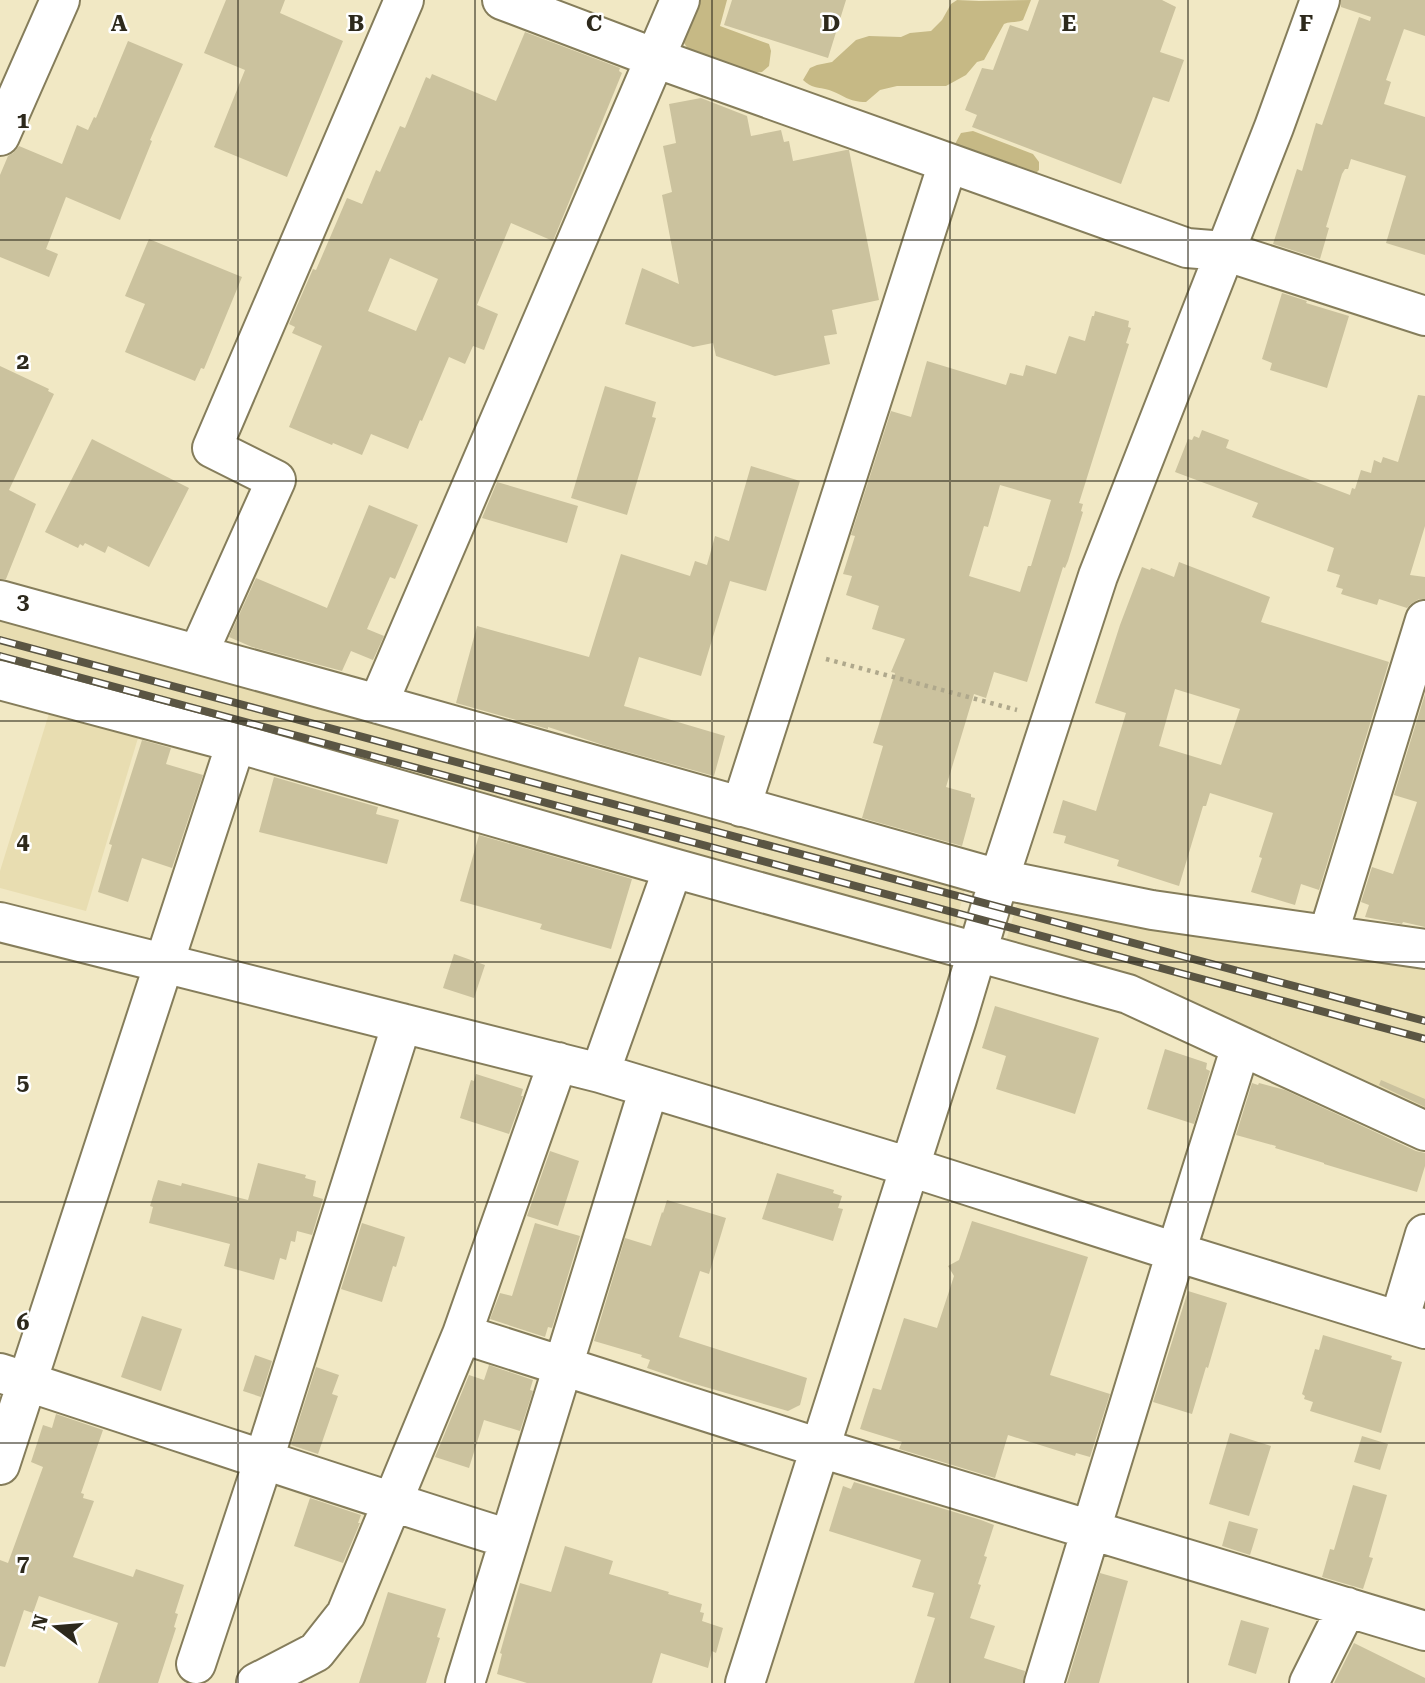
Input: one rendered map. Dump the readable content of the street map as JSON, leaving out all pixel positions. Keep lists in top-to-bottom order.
{
  "north": "left",
  "grid": {
    "columns": [
      "A",
      "B",
      "C",
      "D",
      "E",
      "F"
    ],
    "rows": [
      "1",
      "2",
      "3",
      "4",
      "5",
      "6",
      "7"
    ]
  }
}
